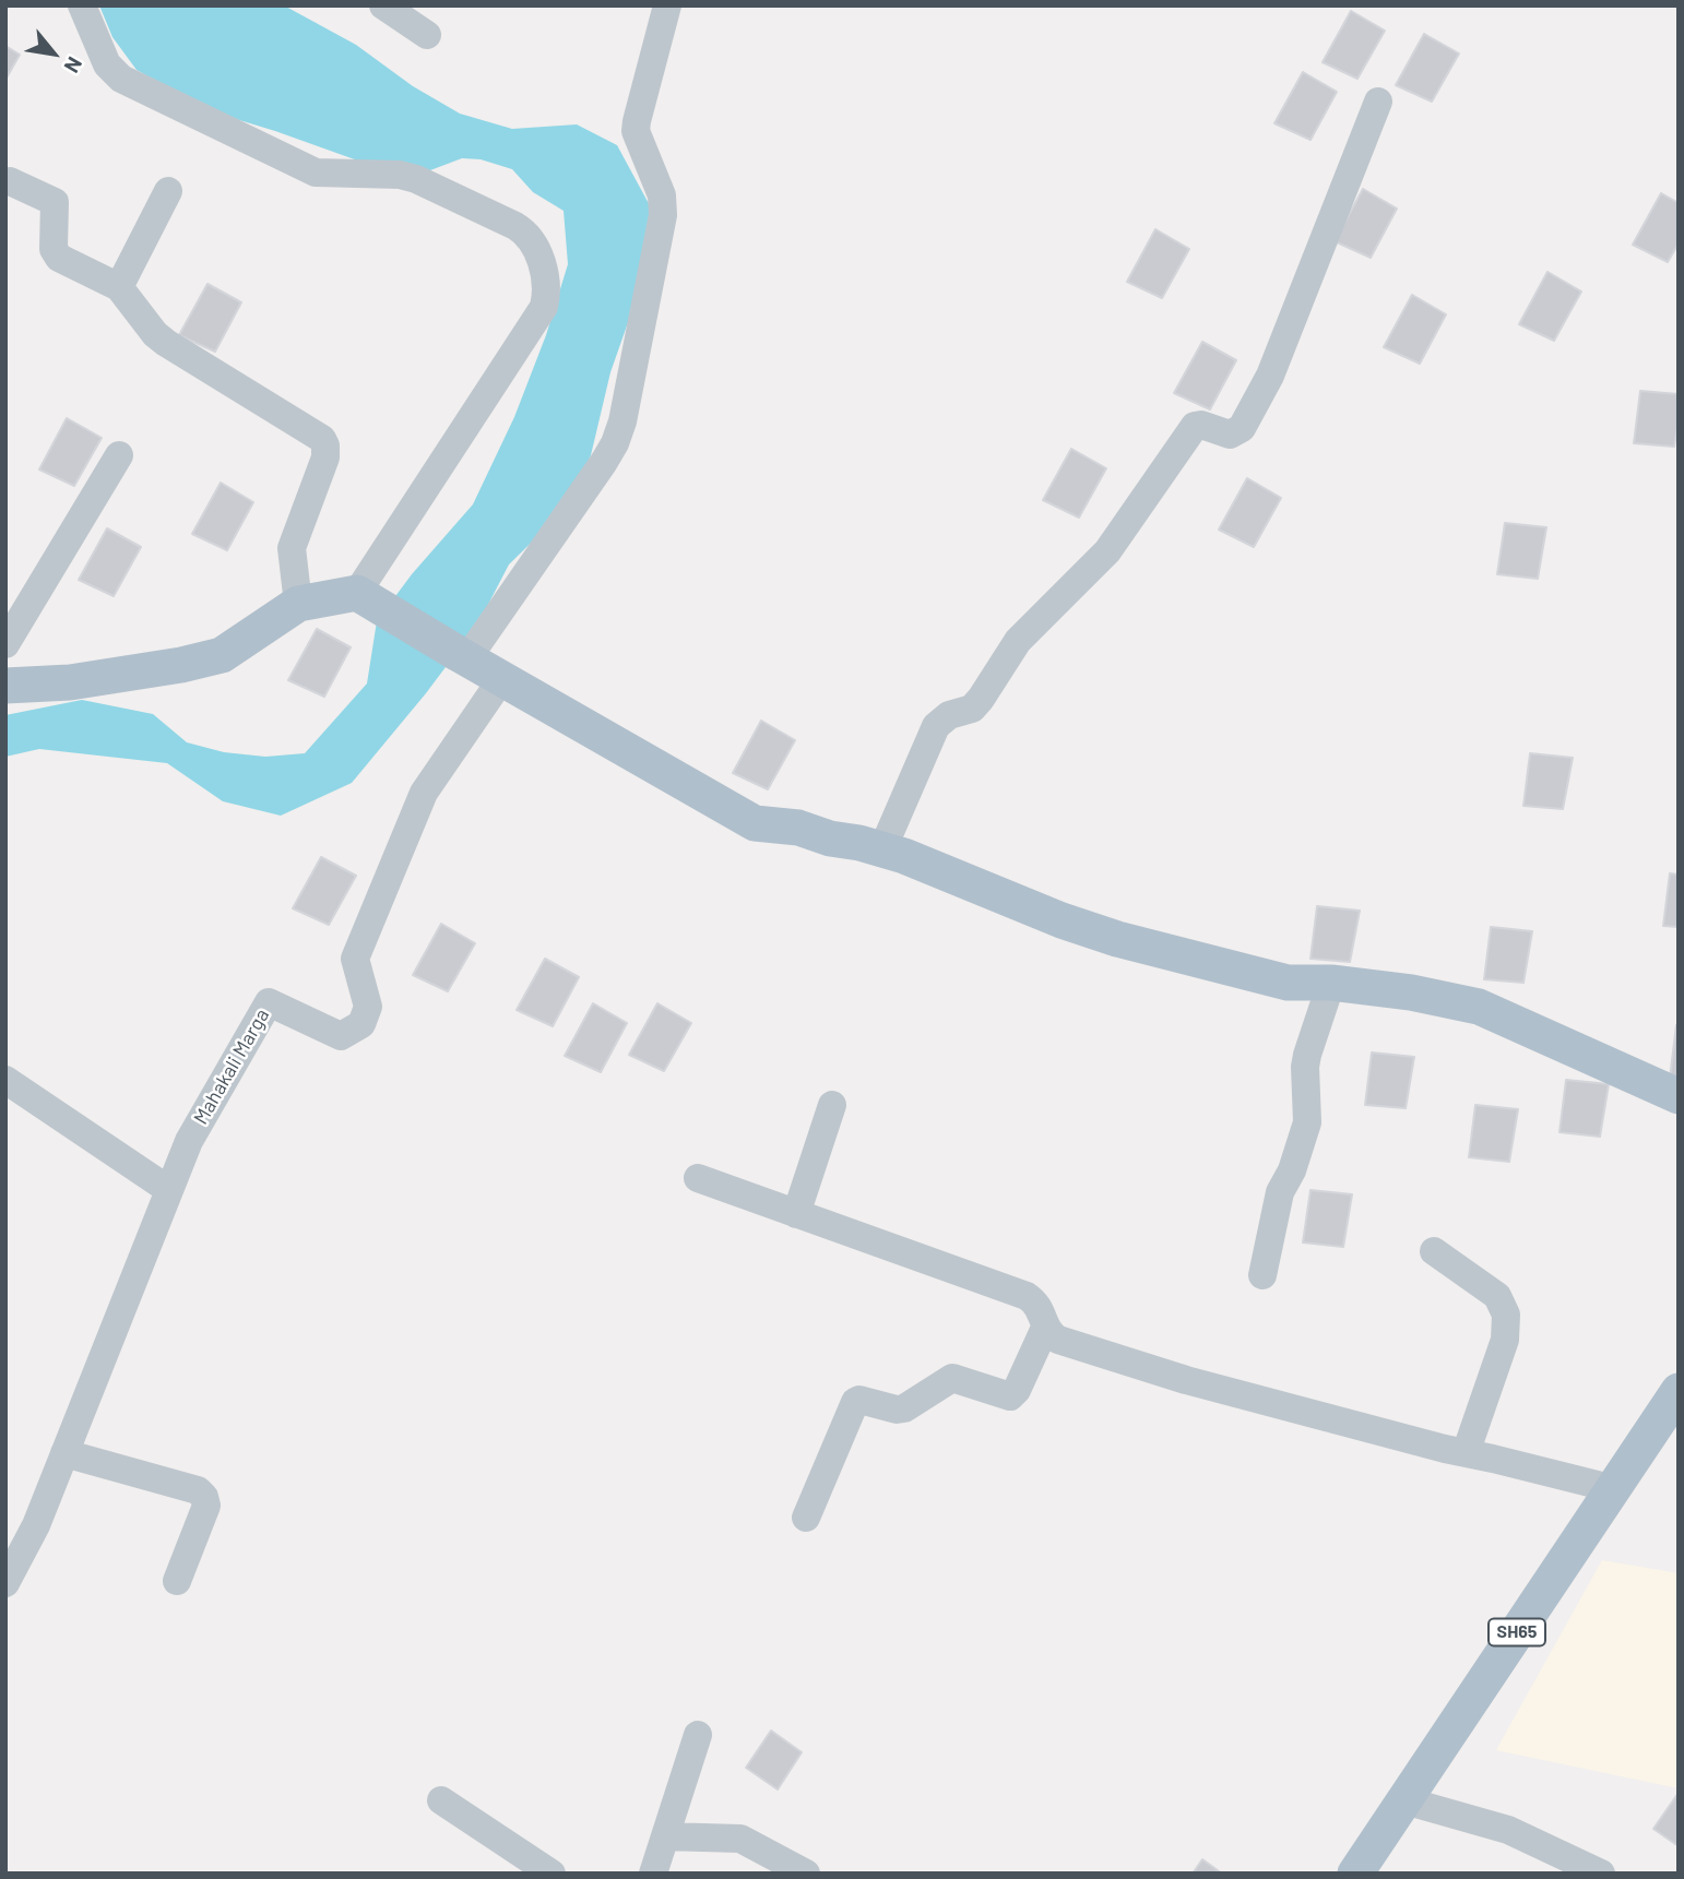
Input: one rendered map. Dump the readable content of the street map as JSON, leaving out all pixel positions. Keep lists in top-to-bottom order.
{
  "streets": {
    "main road": ["SH65"],
    "street": ["Mahakali Marga"]
  },
  "north": "bottom right"
}
